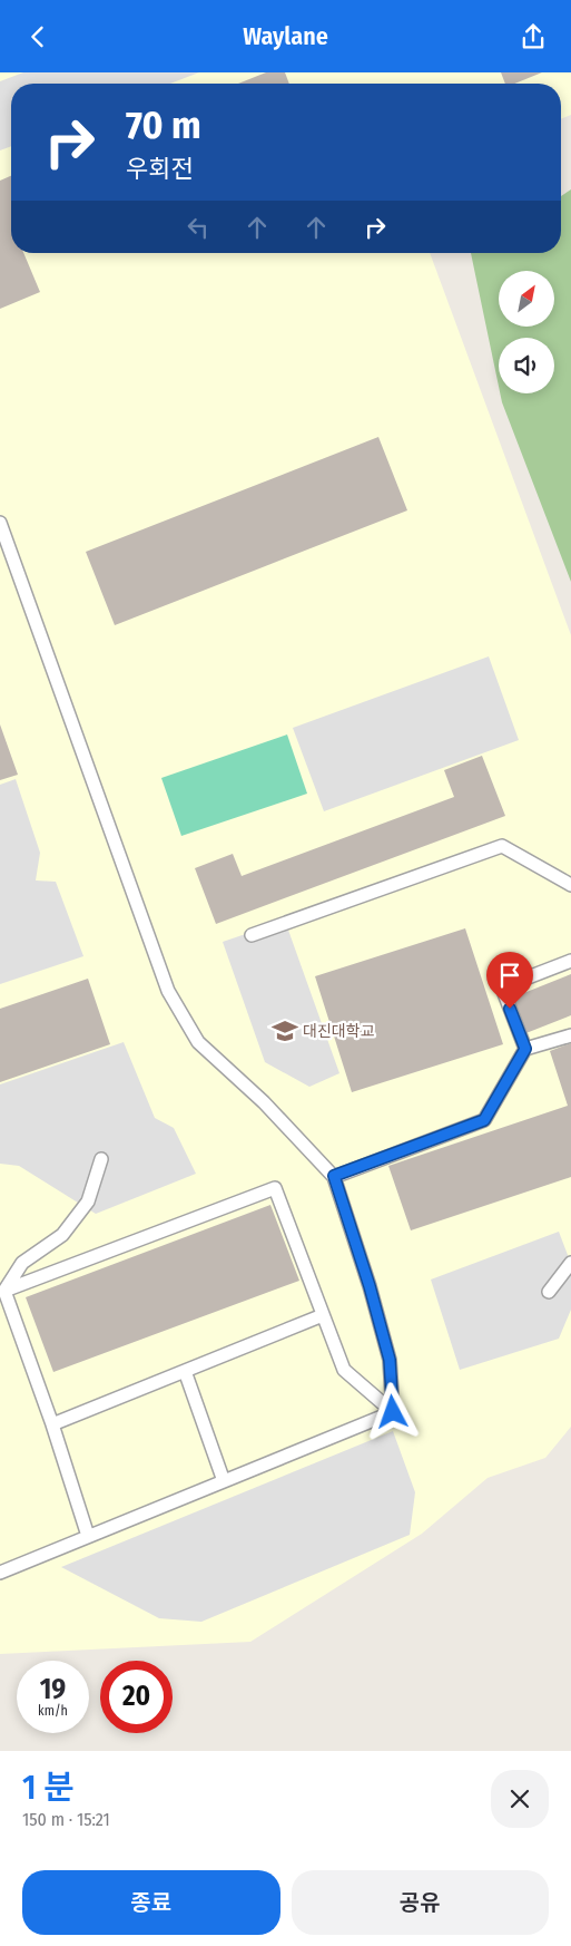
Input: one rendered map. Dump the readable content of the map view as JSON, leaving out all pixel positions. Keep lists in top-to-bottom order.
{
  "places": {
    "school or university": ["대진대학교"]
  },
  "north": "top right",
  "page": {
    "header": "Waylane",
    "turn": ["70 m", "우회전"],
    "speed": "19 km/h",
    "limit": "20",
    "heading": ["1 분", "150 m · 15:21"],
    "buttons": ["종료", "공유"]
  }
}
